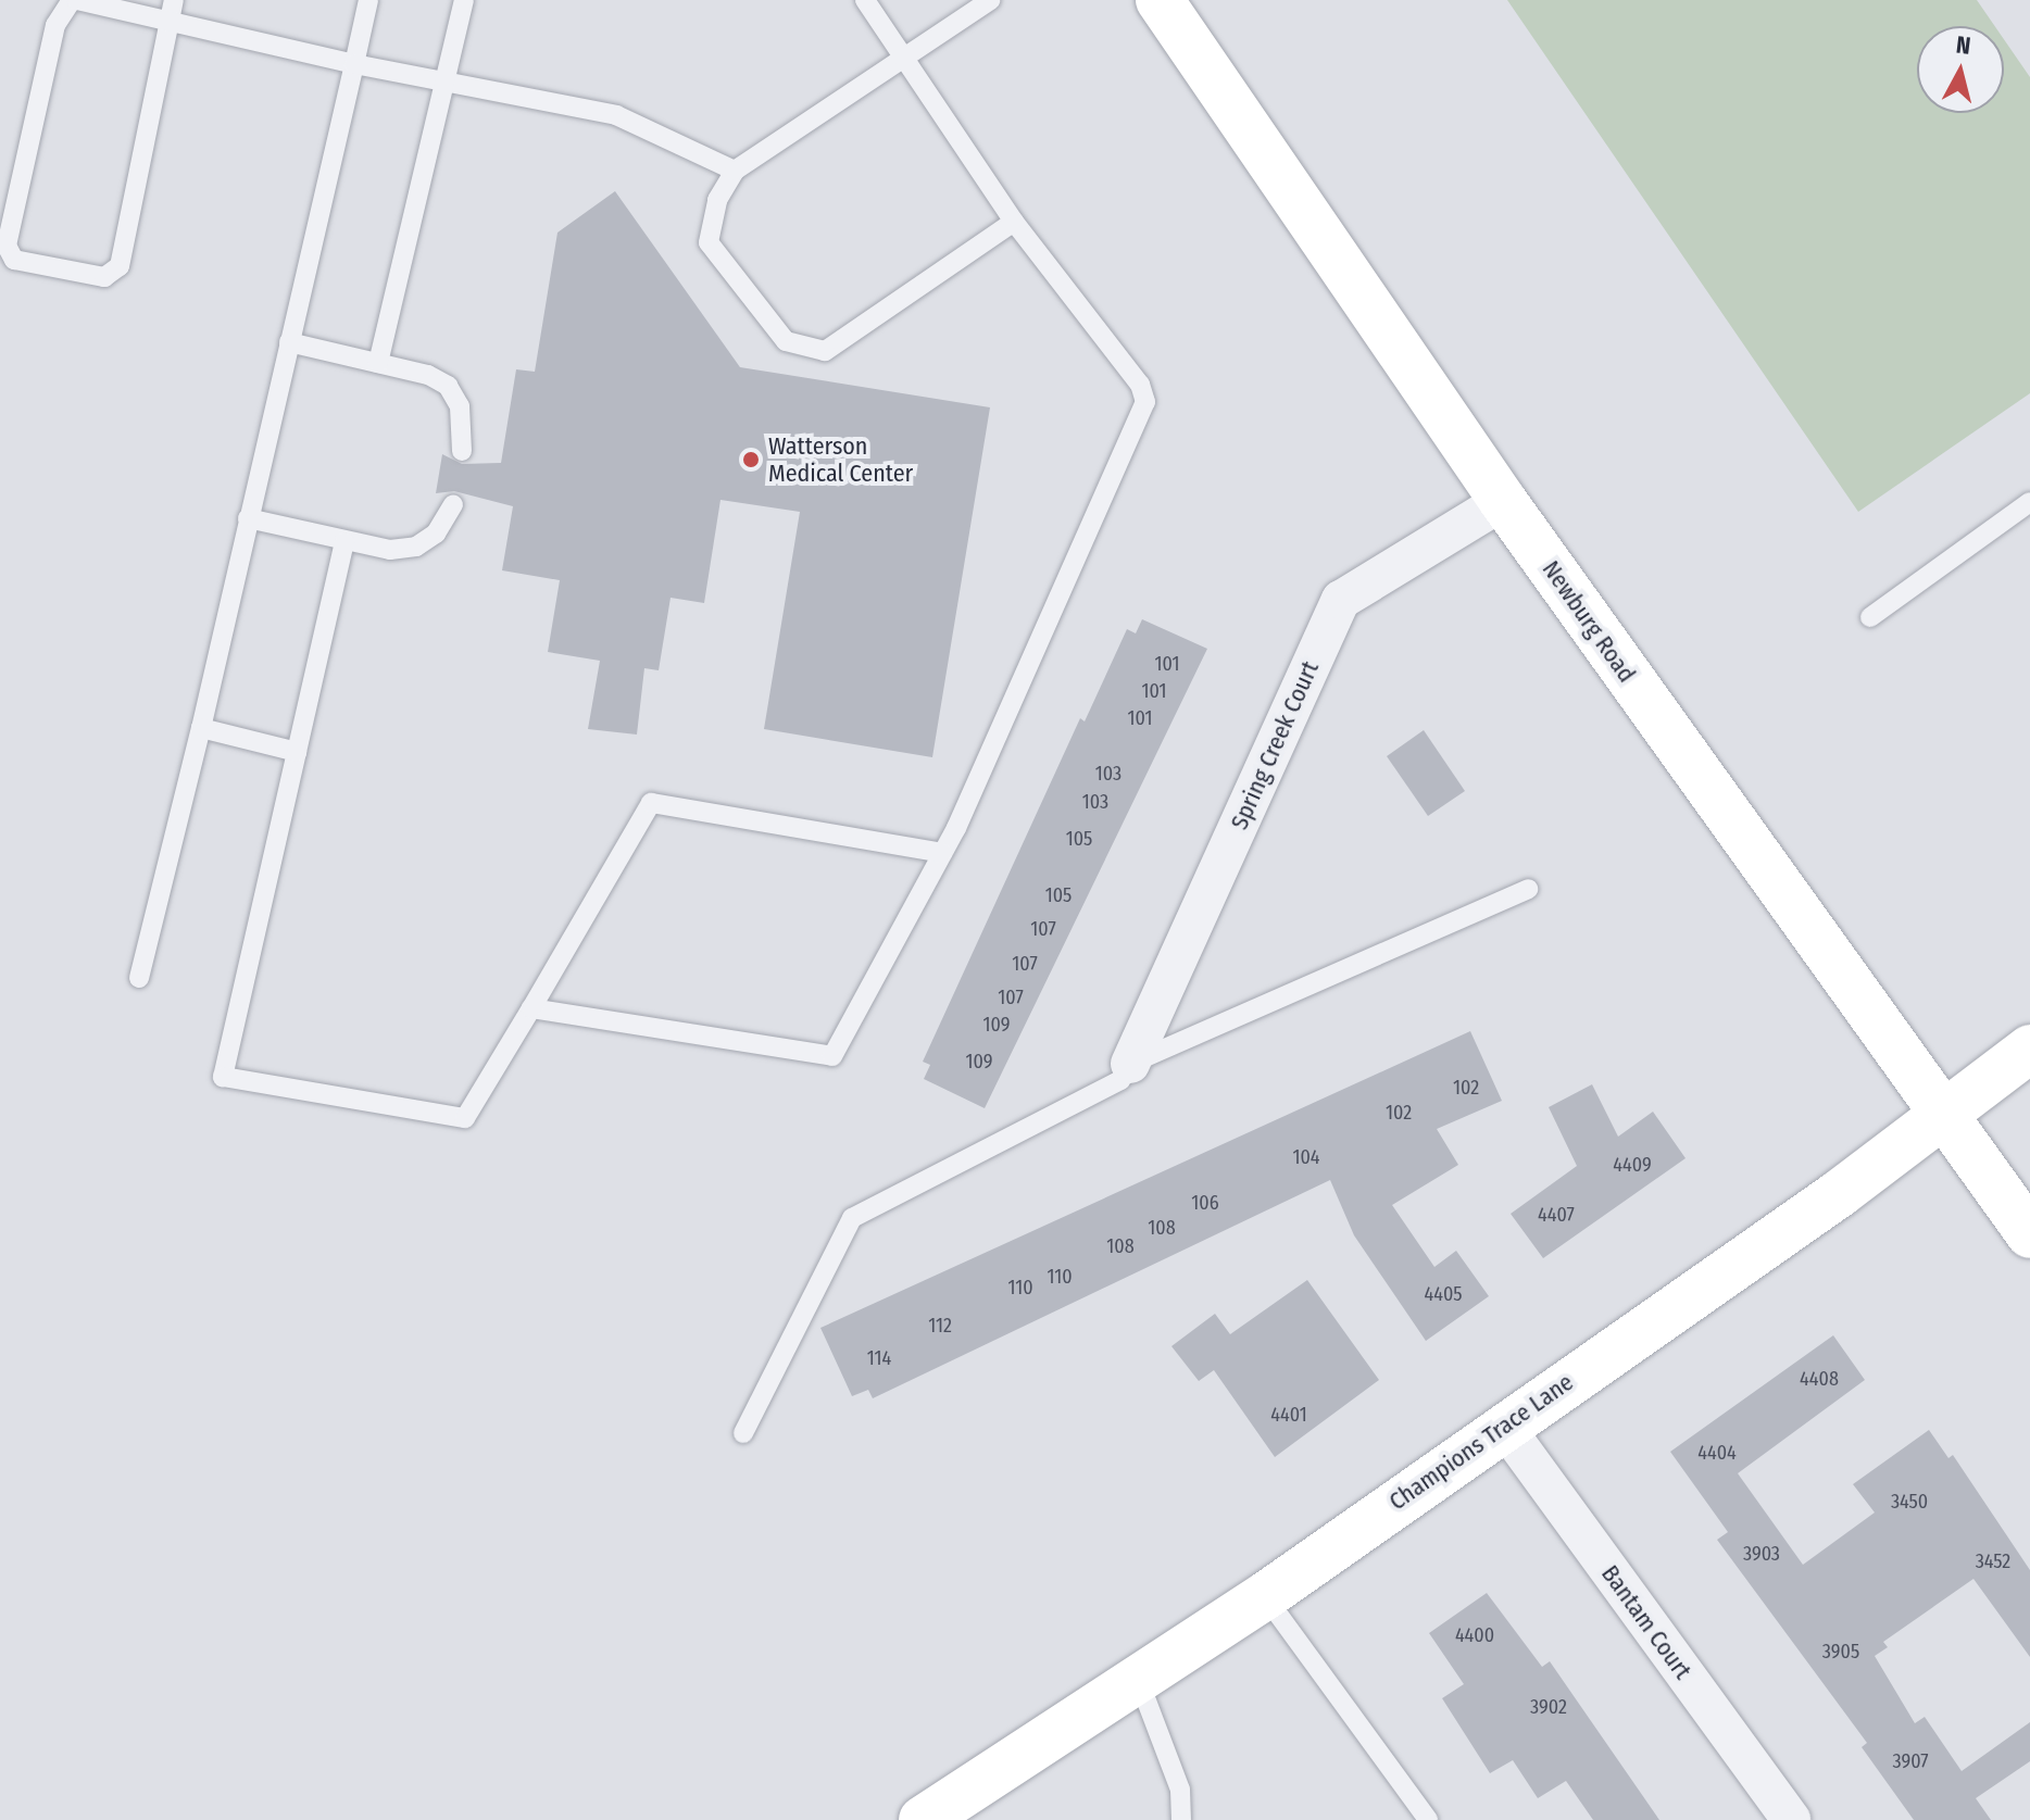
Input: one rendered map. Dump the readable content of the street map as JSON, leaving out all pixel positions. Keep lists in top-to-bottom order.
{
  "streets": {
    "main road": ["Newburg Road", "Champions Trace Lane"],
    "street": ["Spring Creek Court", "Bantam Court"]
  },
  "crossings": [
    ["Newburg Road", "Spring Creek Court"],
    ["Newburg Road", "Champions Trace Lane"],
    ["Champions Trace Lane", "Bantam Court"]
  ],
  "places": ["Watterson Medical Center"],
  "house_numbers": [
    "101",
    "101",
    "101",
    "103",
    "103",
    "105",
    "105",
    "107",
    "107",
    "107",
    "109",
    "109",
    "102",
    "102",
    "104",
    "4409",
    "106",
    "4407",
    "108",
    "108",
    "110",
    "110",
    "4405",
    "112",
    "114",
    "4408",
    "4401",
    "4404",
    "3450",
    "3903",
    "3452",
    "4400",
    "3905",
    "3902",
    "3907"
  ],
  "north": "top"
}
